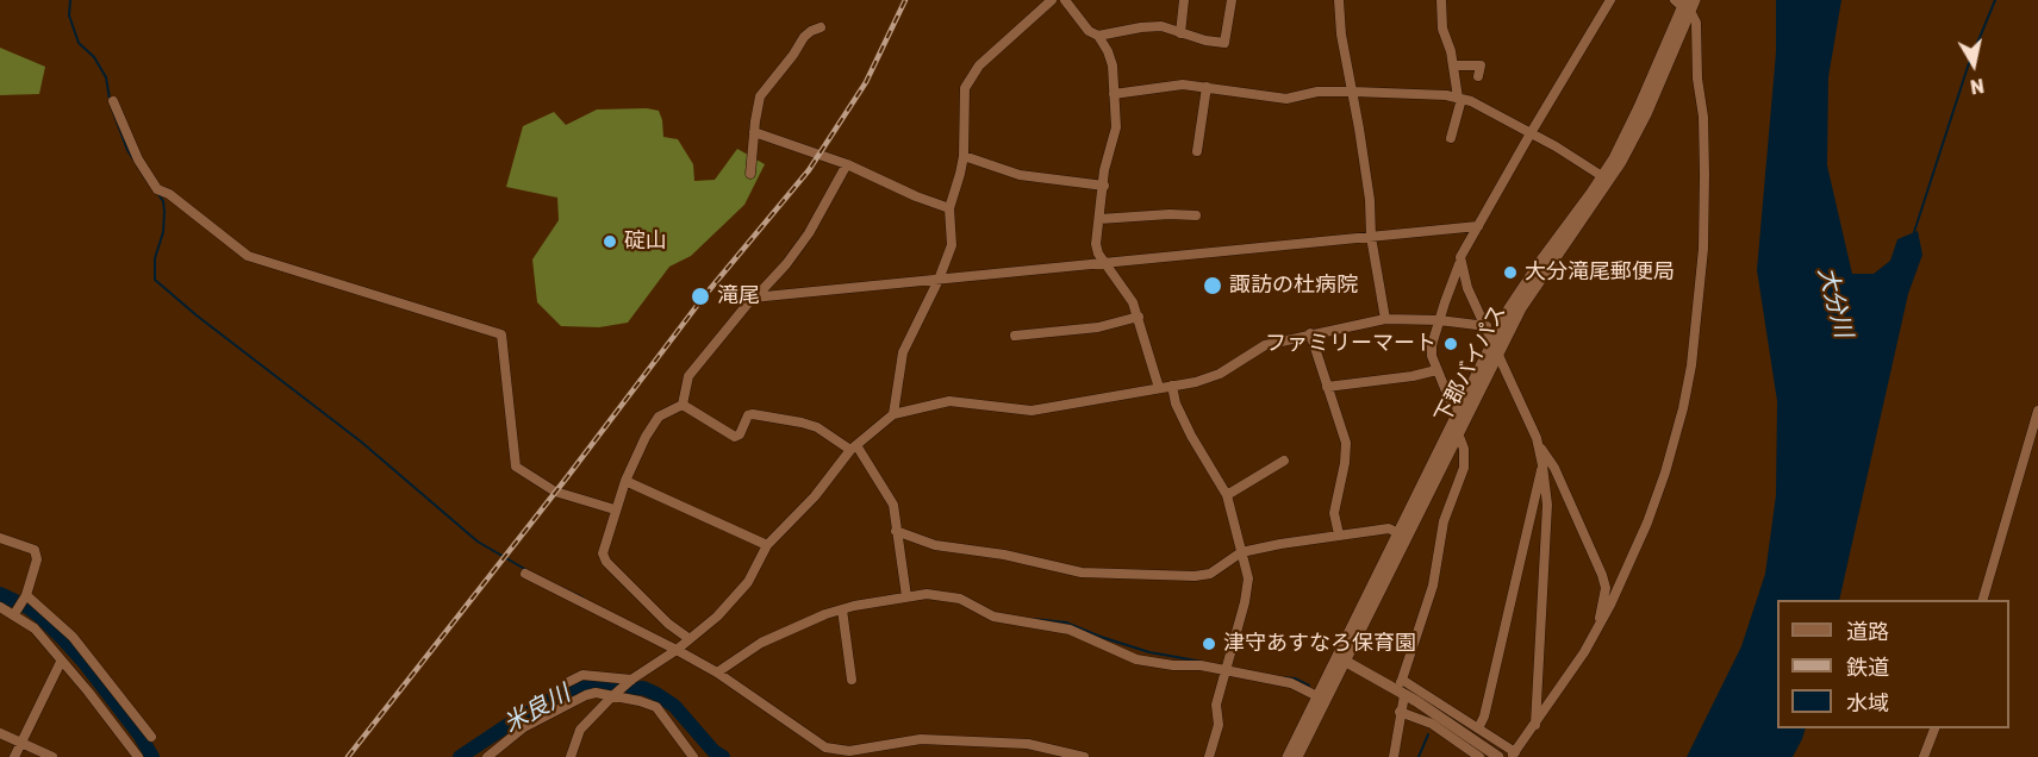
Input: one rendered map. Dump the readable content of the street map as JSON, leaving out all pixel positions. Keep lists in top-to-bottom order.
{
  "streets": {
    "street": ["下郡バイパス"]
  },
  "water": ["大分川", "米良川"],
  "places": [
    "碇山",
    "大分滝尾郵便局",
    "諏訪の杜病院",
    "滝尾",
    "ファミリーマート",
    "津守あすなろ保育園"
  ],
  "legend": ["道路", "鉄道", "水域"],
  "north": "bottom"
}
